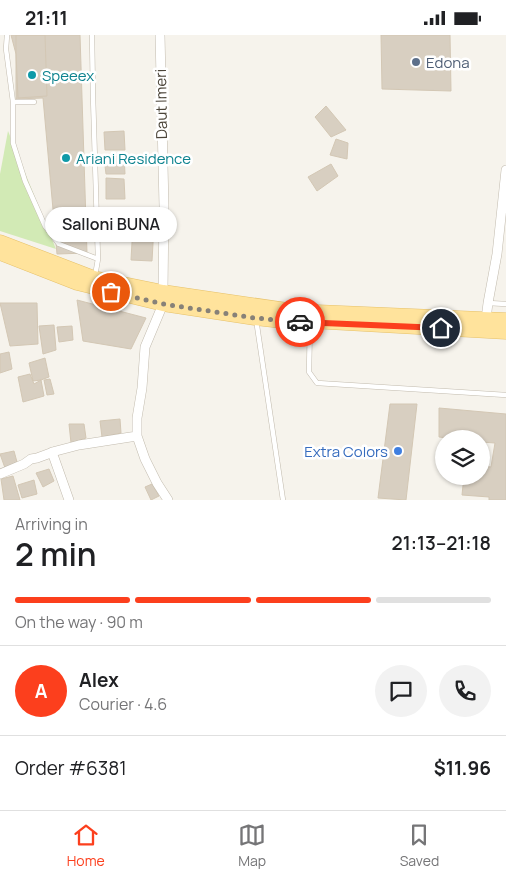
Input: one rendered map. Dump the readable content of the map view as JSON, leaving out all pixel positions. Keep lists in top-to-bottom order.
{
  "streets": {
    "street": ["Daut Imeri"]
  },
  "places": [
    "Edona",
    "Speeex",
    "Ariani Residence",
    "Salloni BUNA",
    "Extra Colors"
  ],
  "page": {
    "status": "21:11",
    "bubble": "Salloni BUNA",
    "heading": ["2 min", "Arriving in", "21:13–21:18"],
    "panel": [
      "Alex",
      "Courier · 4.6",
      "Order #6381",
      "$11.96"
    ],
    "bar": "On the way · 90 m",
    "round": "A",
    "tabs": ["Home", "Map", "Saved"]
  }
}
